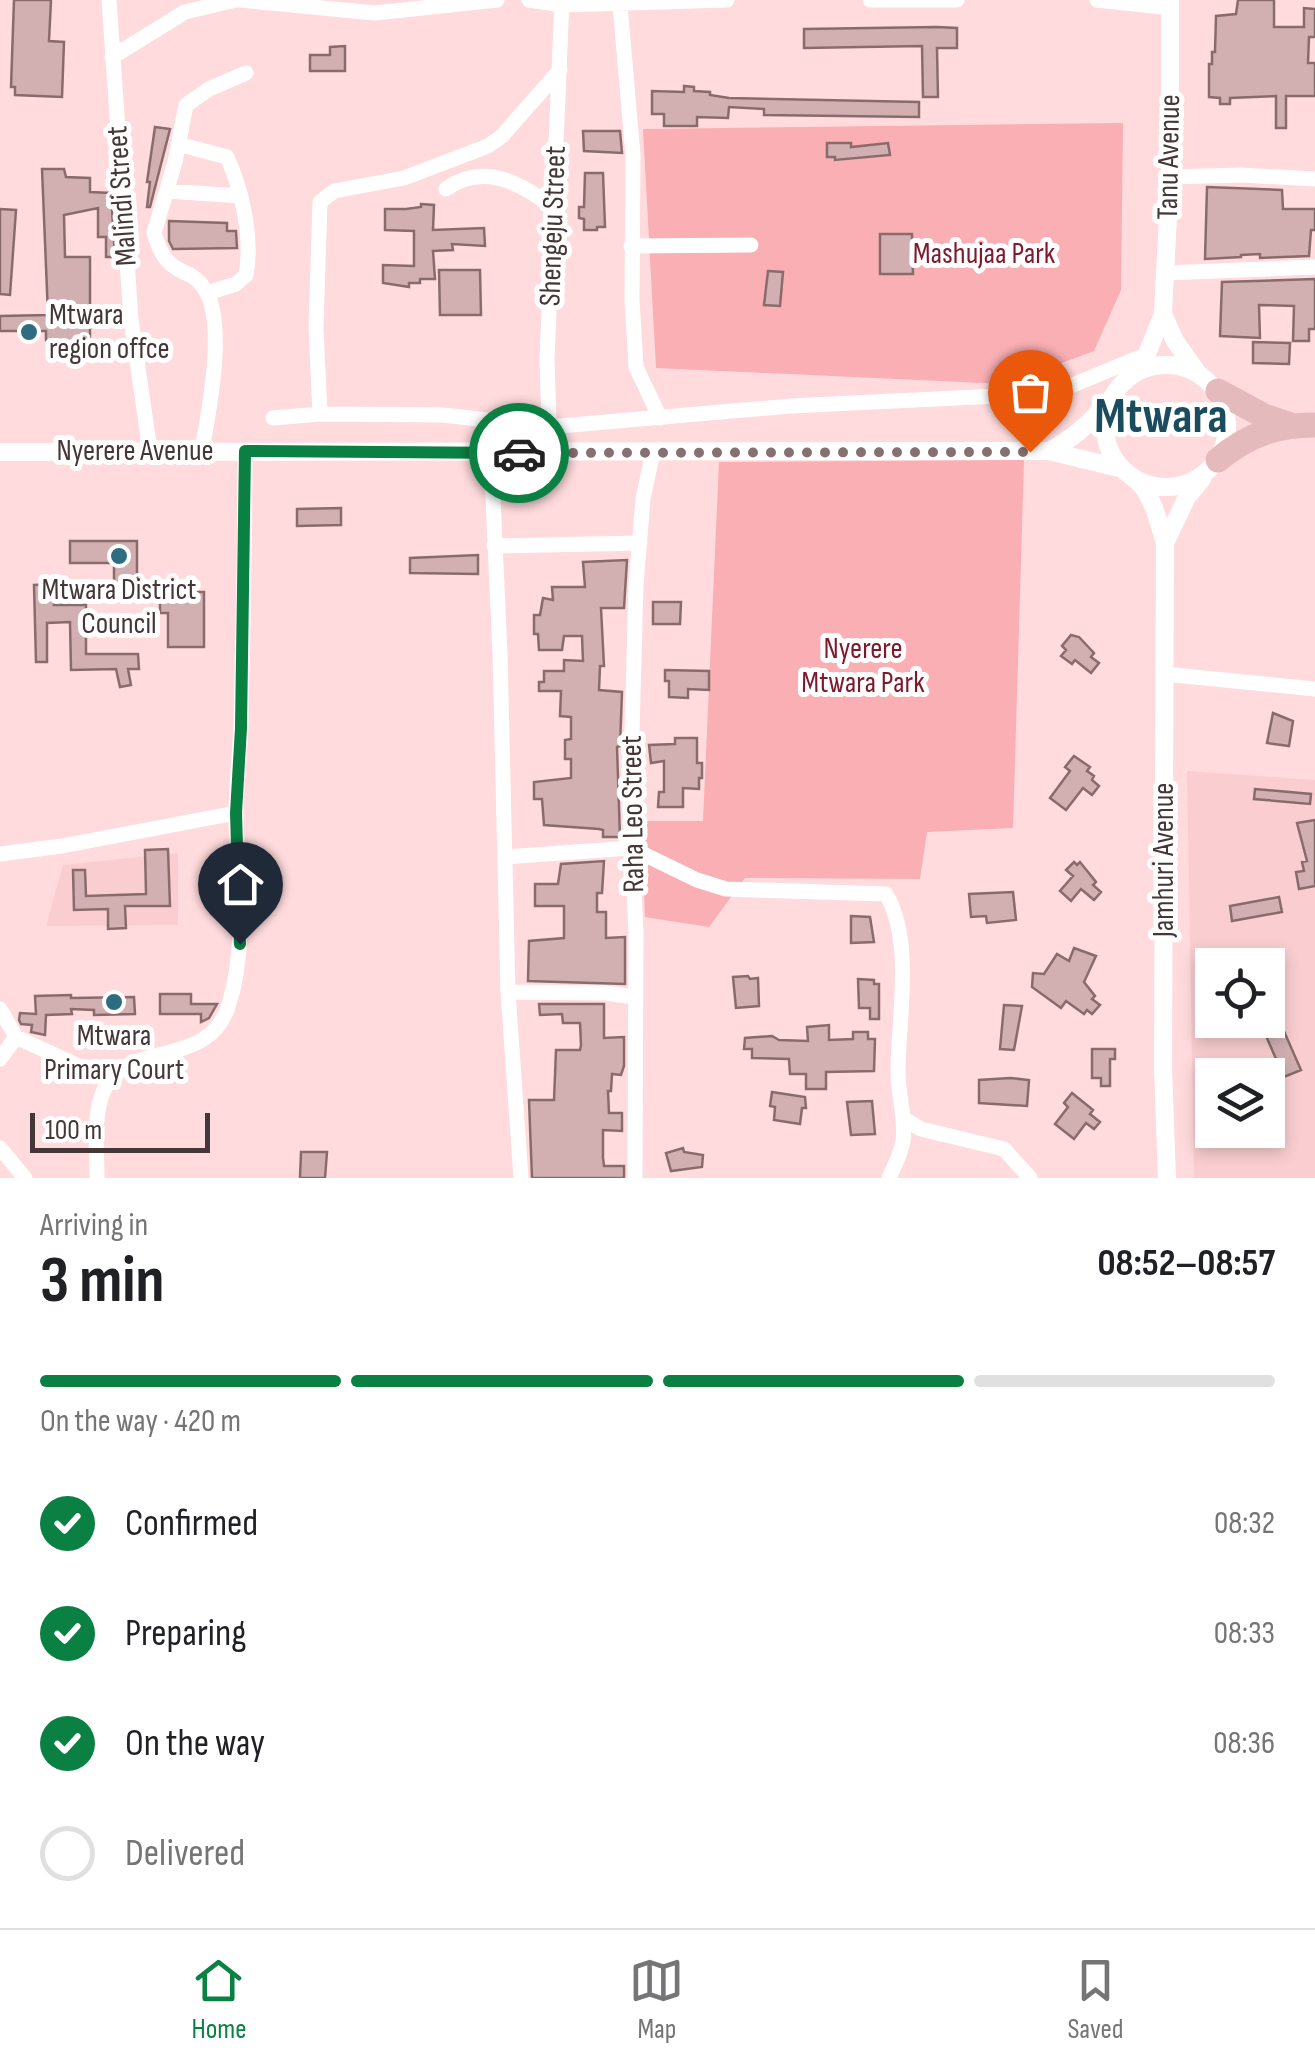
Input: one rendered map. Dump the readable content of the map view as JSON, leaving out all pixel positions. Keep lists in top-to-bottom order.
{
  "streets": {
    "street": [
      "Tanu Avenue",
      "Malindi Street",
      "Shengeju Street",
      "Nyerere Avenue",
      "Raha Leo Street",
      "Jamhuri Avenue"
    ]
  },
  "crossings": [
    ["Tanu Avenue", "Nyerere Avenue"],
    ["Malindi Street", "Nyerere Avenue"],
    ["Shengeju Street", "Nyerere Avenue"],
    ["Nyerere Avenue", "Raha Leo Street"]
  ],
  "districts": ["Mtwara"],
  "parks": ["Mashujaa Park", "Nyerere Mtwara Park"],
  "places": ["Mtwara region offce", "Mtwara District Council", "Mtwara Primary Court"],
  "scale_bar": "100 m",
  "page": {
    "scale": "100 m",
    "heading": ["3 min", "Arriving in", "08:52–08:57"],
    "bar": "On the way · 420 m",
    "list": [
      ["Confirmed", "08:32"],
      ["Preparing", "08:33"],
      ["On the way", "08:36"],
      "Delivered"
    ],
    "tabs": ["Home", "Map", "Saved"]
  }
}
